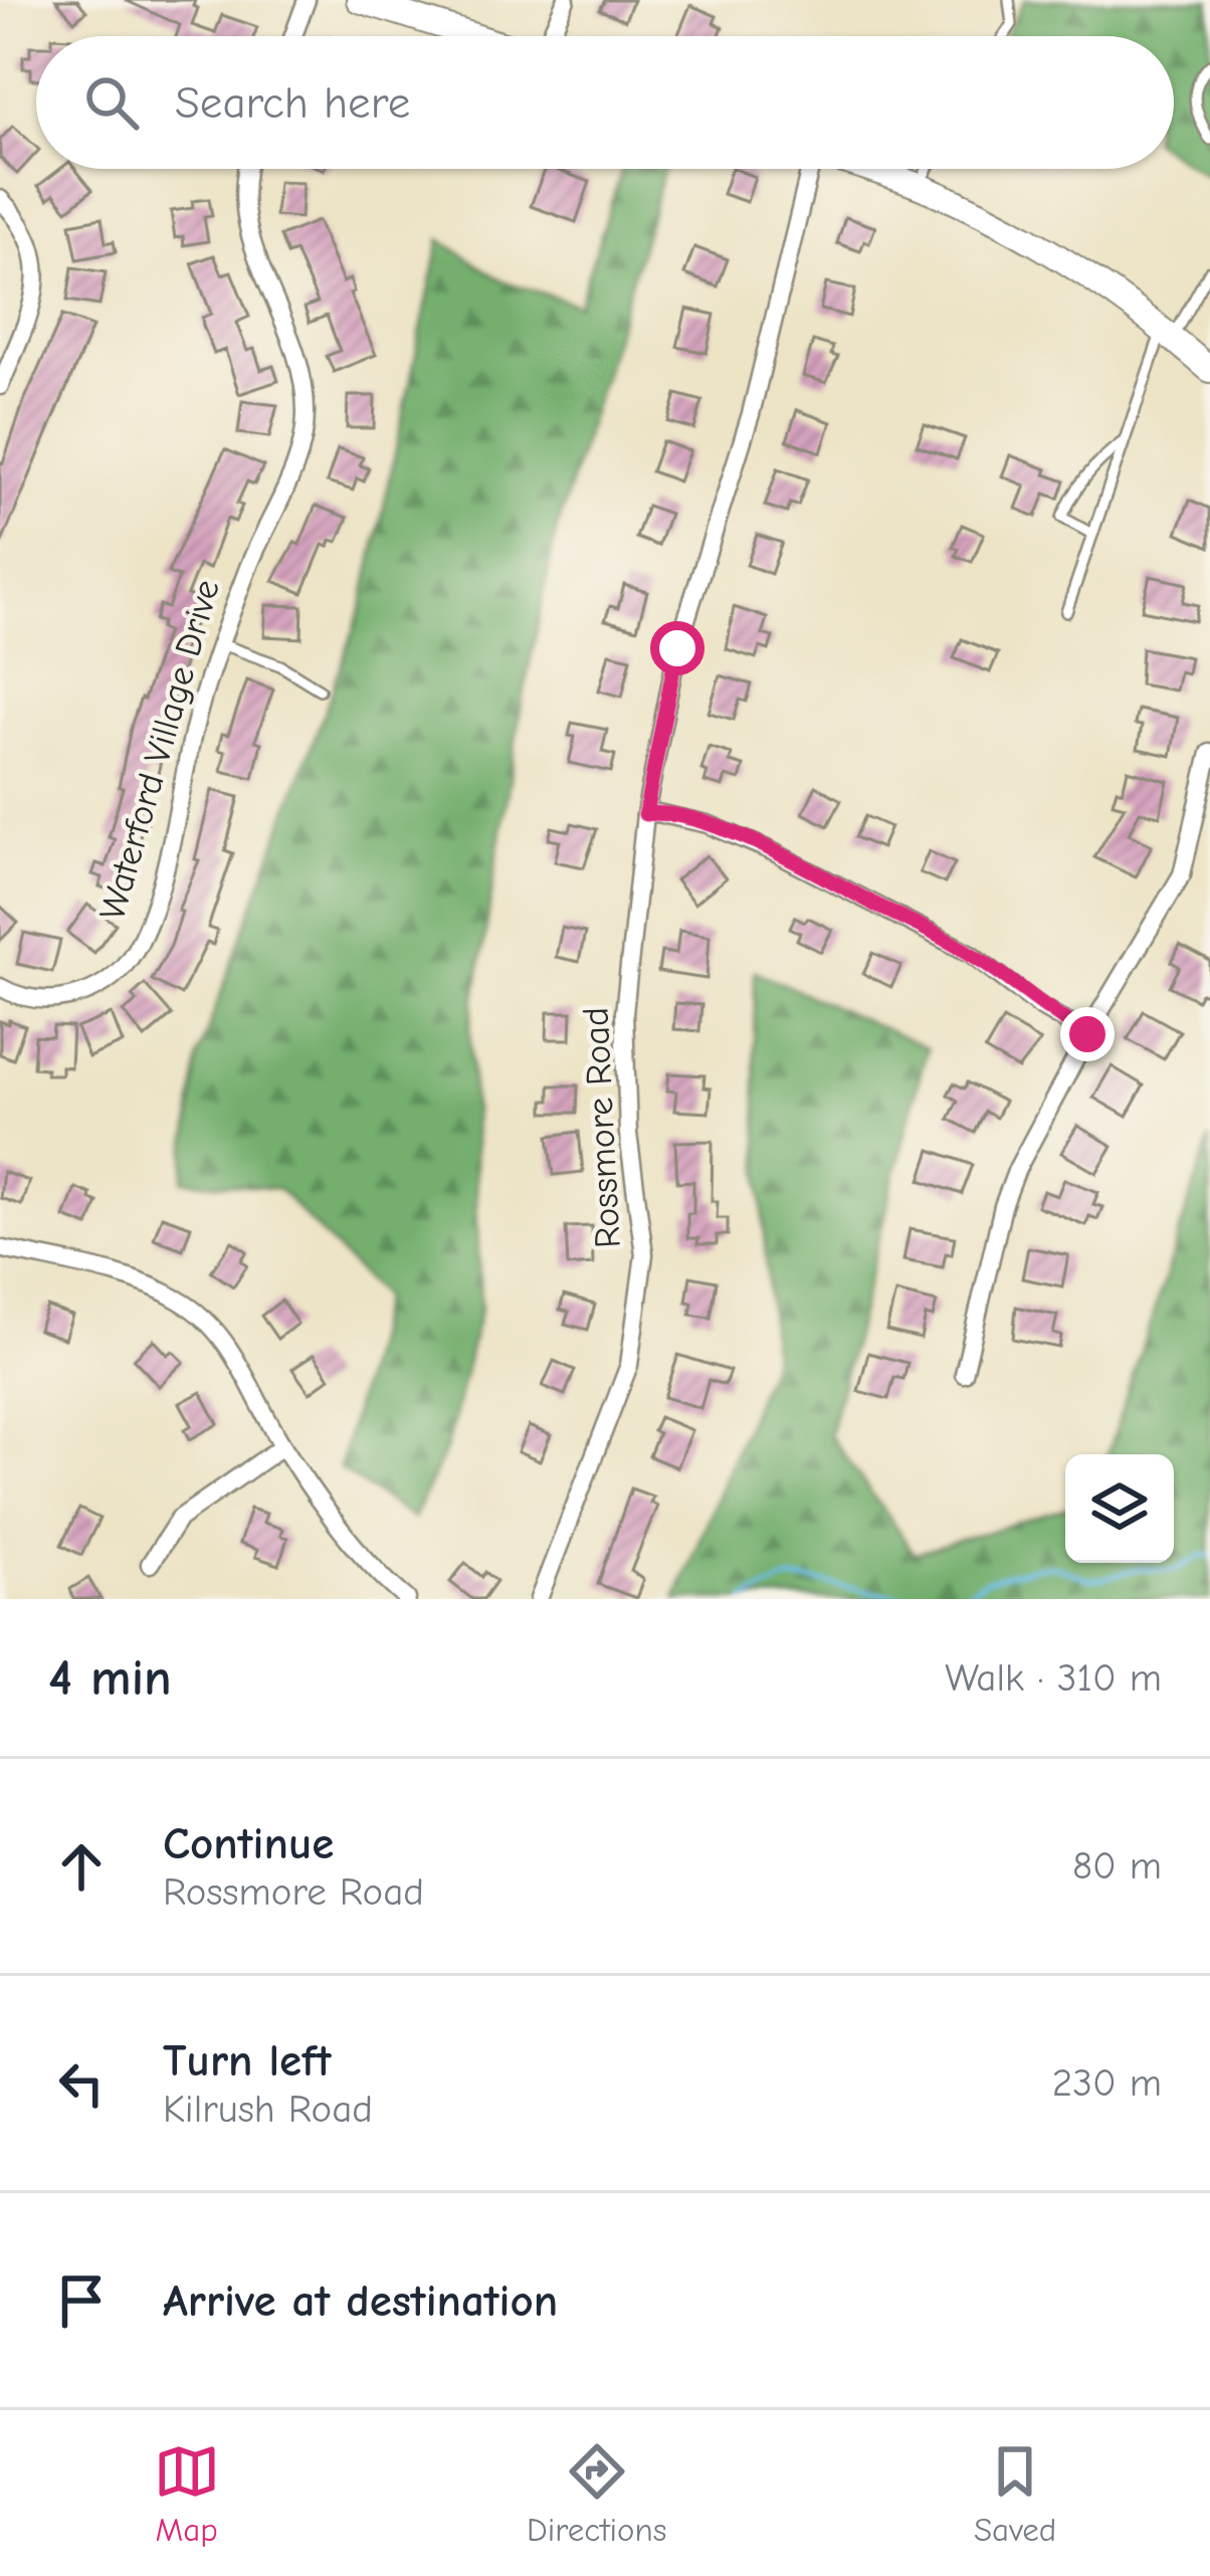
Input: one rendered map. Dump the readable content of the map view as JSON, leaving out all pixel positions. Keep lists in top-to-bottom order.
{
  "streets": {
    "street": ["Waterford Village Drive", "Rossmore Road"]
  },
  "page": {
    "search": "Search here",
    "heading": ["4 min", "Walk · 310 m"],
    "list": [
      ["Continue", "Rossmore Road", "80 m"],
      ["Turn left", "Kilrush Road", "230 m"],
      "Arrive at destination"
    ],
    "nav": ["Map", "Directions", "Saved"]
  }
}
